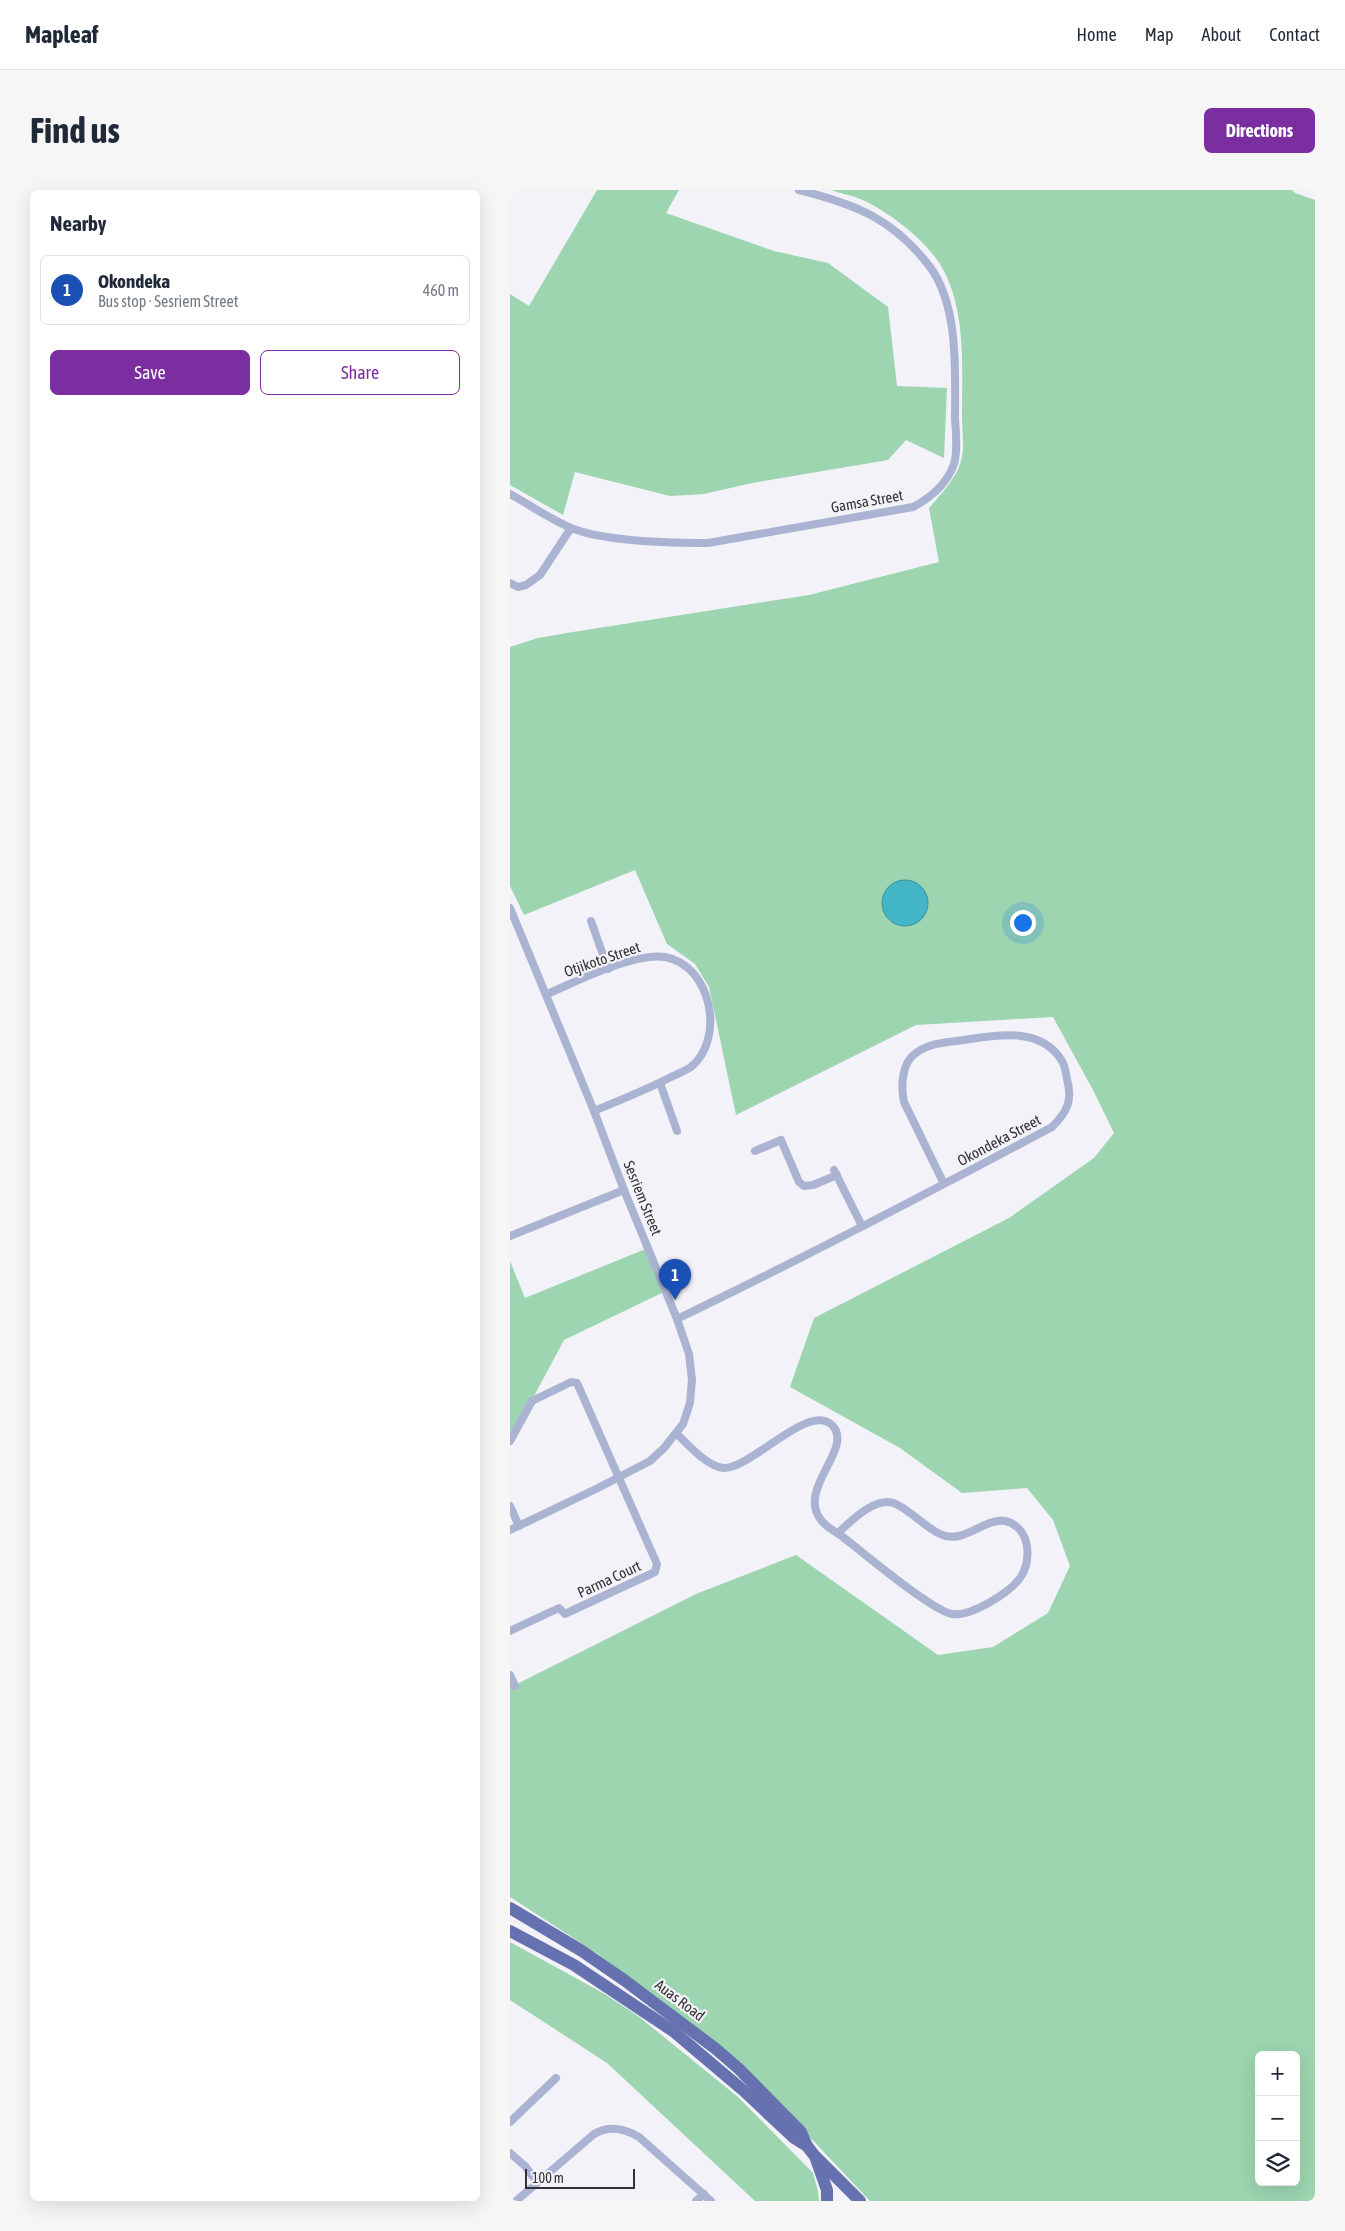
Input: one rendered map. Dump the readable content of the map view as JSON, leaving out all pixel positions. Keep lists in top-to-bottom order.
{
  "streets": {
    "highway": ["Auas Road"],
    "street": [
      "Gamsa Street",
      "Otjikoto Street",
      "Okondeka Street",
      "Sesriem Street",
      "Parma Court"
    ]
  },
  "crossings": [
    ["Otjikoto Street", "Sesriem Street"],
    ["Okondeka Street", "Sesriem Street"],
    ["Sesriem Street", "Parma Court"]
  ],
  "scale_bar": "100 m",
  "page": {
    "header": "Mapleaf",
    "nav": [
      "Home",
      "Map",
      "About",
      "Contact"
    ],
    "buttons": [
      "Directions",
      ["Save", "Share"]
    ],
    "title": "Find us",
    "heading": "Nearby",
    "list": [
      {
        "mark": "1",
        "name": "Okondeka",
        "note": "Bus stop · Sesriem Street",
        "value": "460 m"
      }
    ],
    "pins": "1",
    "map_buttons": ["+", "−"],
    "scale": "100 m"
  }
}
